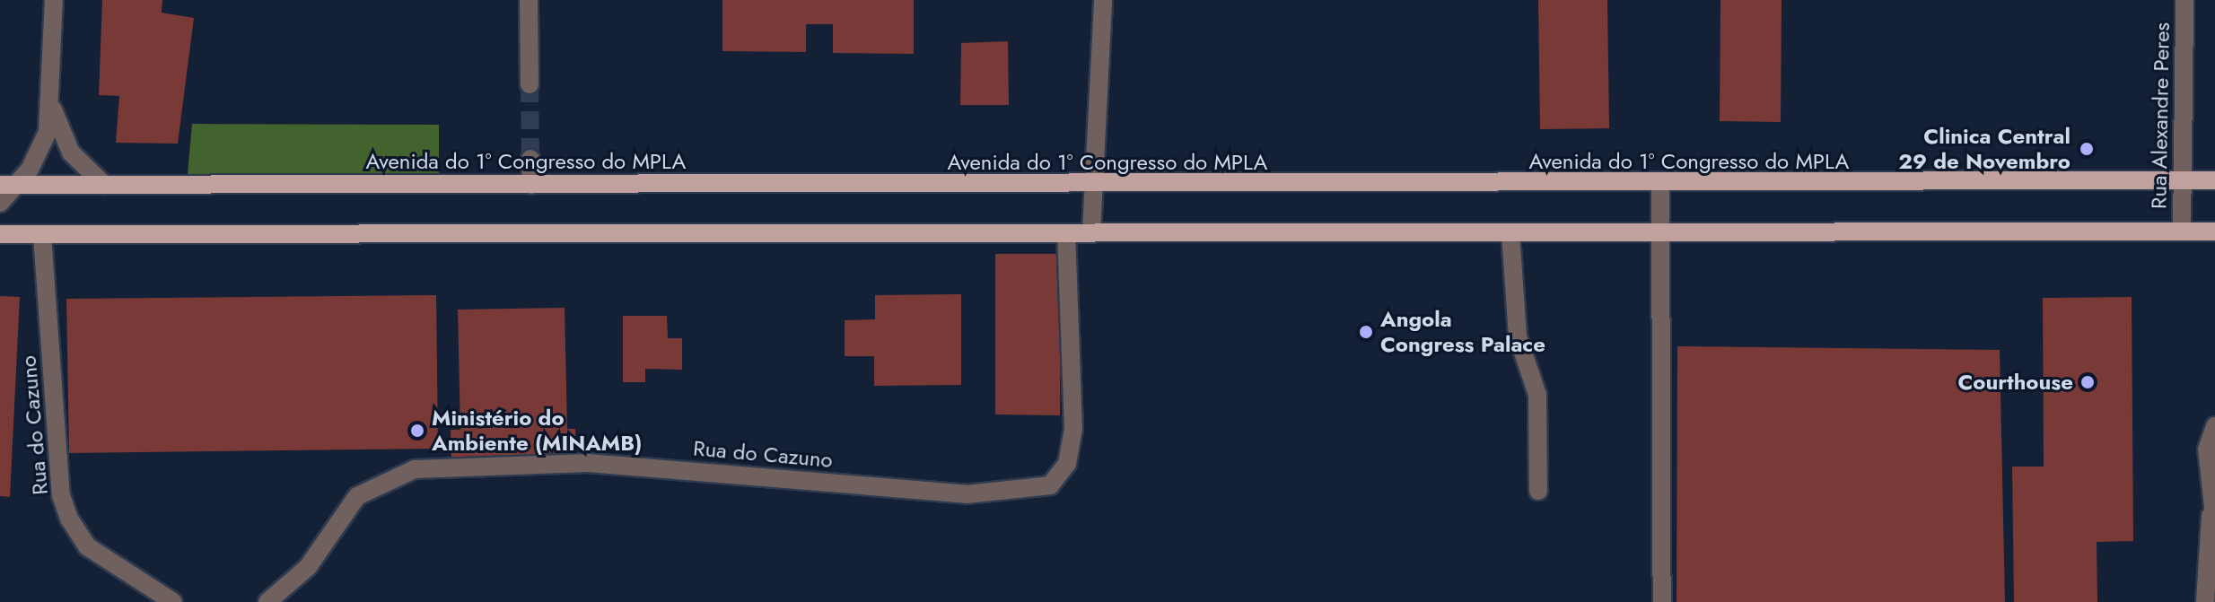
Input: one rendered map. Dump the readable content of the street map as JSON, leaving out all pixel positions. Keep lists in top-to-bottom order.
{
  "streets": {
    "main road": ["Avenida do 1º Congresso do MPLA"],
    "street": ["Rua Alexandre Peres", "Rua do Cazuno"]
  },
  "crossings": [
    ["Rua Alexandre Peres", "Avenida do 1º Congresso do MPLA"]
  ],
  "places": [
    "Clinica Central 29 de Novembro",
    "Angola Congress Palace",
    "Courthouse",
    "Ministério do Ambiente (MINAMB)"
  ]
}
